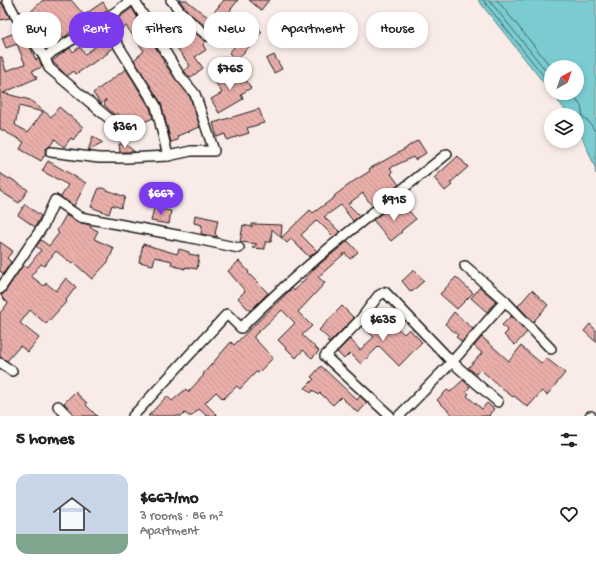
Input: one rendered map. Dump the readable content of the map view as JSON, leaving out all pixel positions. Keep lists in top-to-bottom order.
{
  "north": "top right",
  "page": {
    "chip": [
      "Buy",
      "Rent",
      "Filters",
      "New",
      "Apartment",
      "House"
    ],
    "price": [
      "$765",
      "$361",
      "$667",
      "$915",
      "$635"
    ],
    "heading": "5 homes",
    "list": [
      {
        "name": "$667/mo",
        "note": "3 rooms · 86 m² · Apartment"
      }
    ]
  }
}
